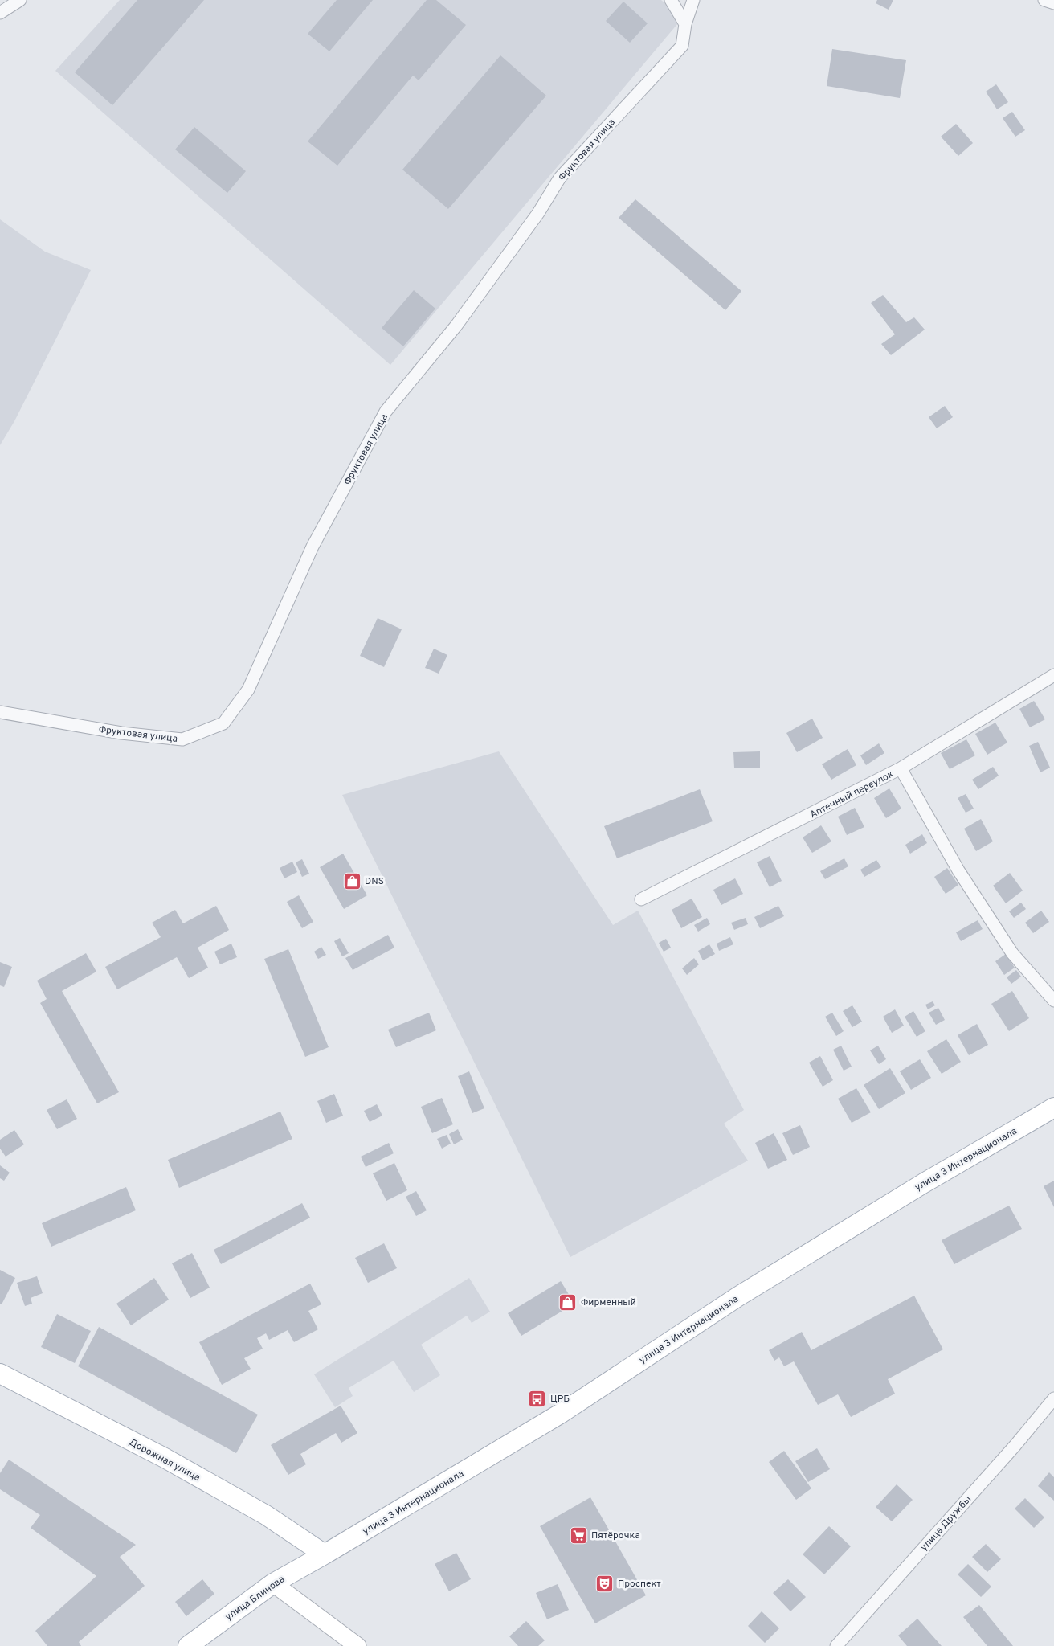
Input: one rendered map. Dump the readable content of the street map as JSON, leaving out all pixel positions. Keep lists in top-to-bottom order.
{
  "streets": {
    "main road": ["улица 3 Интернационала", "Дорожная улица", "улица Блинова"],
    "street": ["Фруктовая улица", "Аптечный переулок", "улица Дружбы"]
  },
  "crossings": [
    ["улица 3 Интернационала", "Дорожная улица"],
    ["улица 3 Интернационала", "улица Блинова"],
    ["Дорожная улица", "улица Блинова"]
  ],
  "places": {
    "shop": ["DNS", "Фирменный"],
    "bus stop": ["ЦРБ"],
    "supermarket": ["Пятёрочка"],
    "theatre": ["Проспект"]
  }
}
